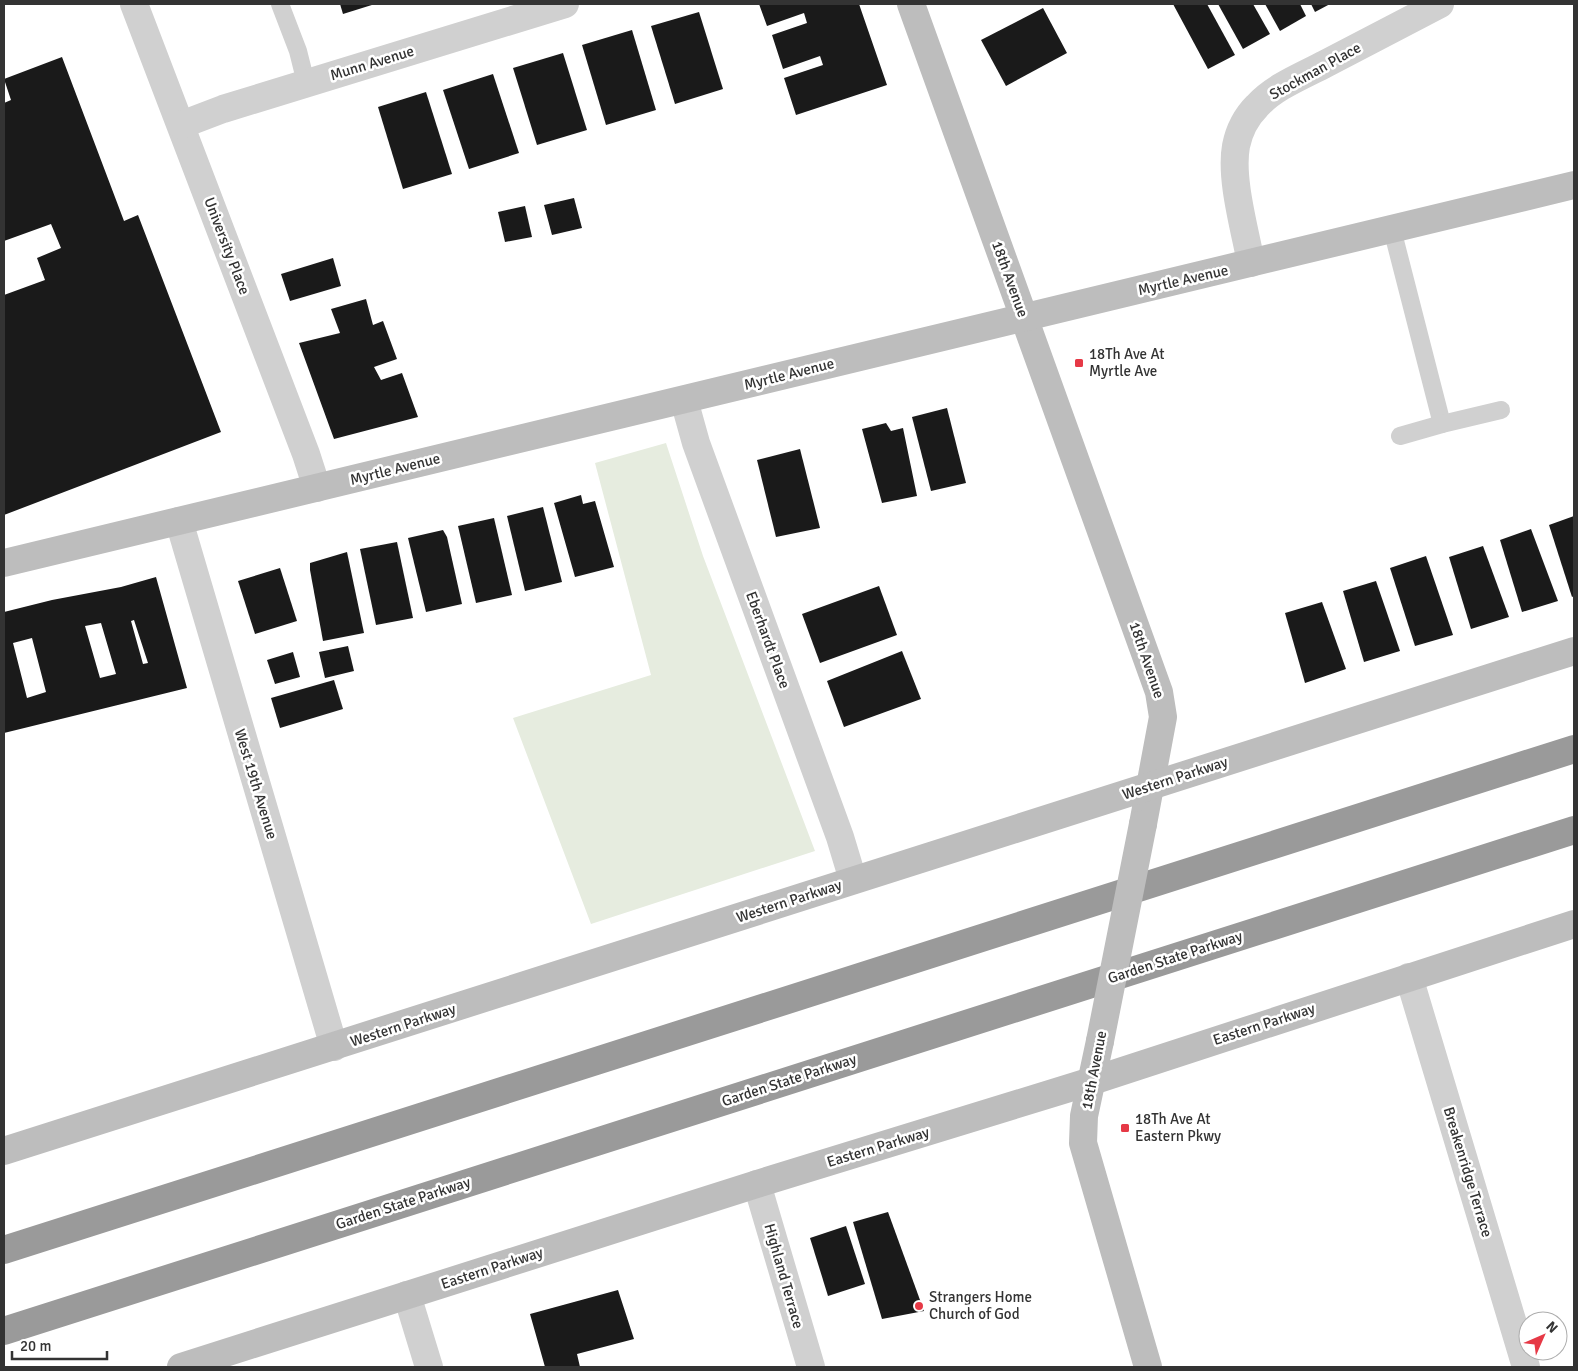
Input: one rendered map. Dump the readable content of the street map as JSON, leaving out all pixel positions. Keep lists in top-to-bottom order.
{
  "streets": {
    "highway": ["Garden State Parkway"],
    "main road": [
      "18th Avenue",
      "Myrtle Avenue",
      "Western Parkway",
      "Eastern Parkway"
    ],
    "street": [
      "Munn Avenue",
      "Stockman Place",
      "University Place",
      "Eberhardt Place",
      "West 19th Avenue",
      "Breakenridge Terrace",
      "Highland Terrace"
    ]
  },
  "crossings": [
    ["Munn Avenue", "University Place"],
    ["Stockman Place", "Myrtle Avenue"],
    ["University Place", "Myrtle Avenue"],
    ["18th Avenue", "Myrtle Avenue"],
    ["18th Avenue", "Western Parkway"],
    ["18th Avenue", "Eastern Parkway"],
    ["Myrtle Avenue", "Eberhardt Place"],
    ["Myrtle Avenue", "West 19th Avenue"],
    ["Eberhardt Place", "Western Parkway"],
    ["Western Parkway", "West 19th Avenue"],
    ["Eastern Parkway", "Breakenridge Terrace"],
    ["Eastern Parkway", "Highland Terrace"]
  ],
  "places": {
    "transit": ["18Th Ave At Myrtle Ave", "18Th Ave At Eastern Pkwy"],
    "other": ["Strangers Home Church of God"]
  },
  "scale_bar": "20 m",
  "north": "top right"
}
